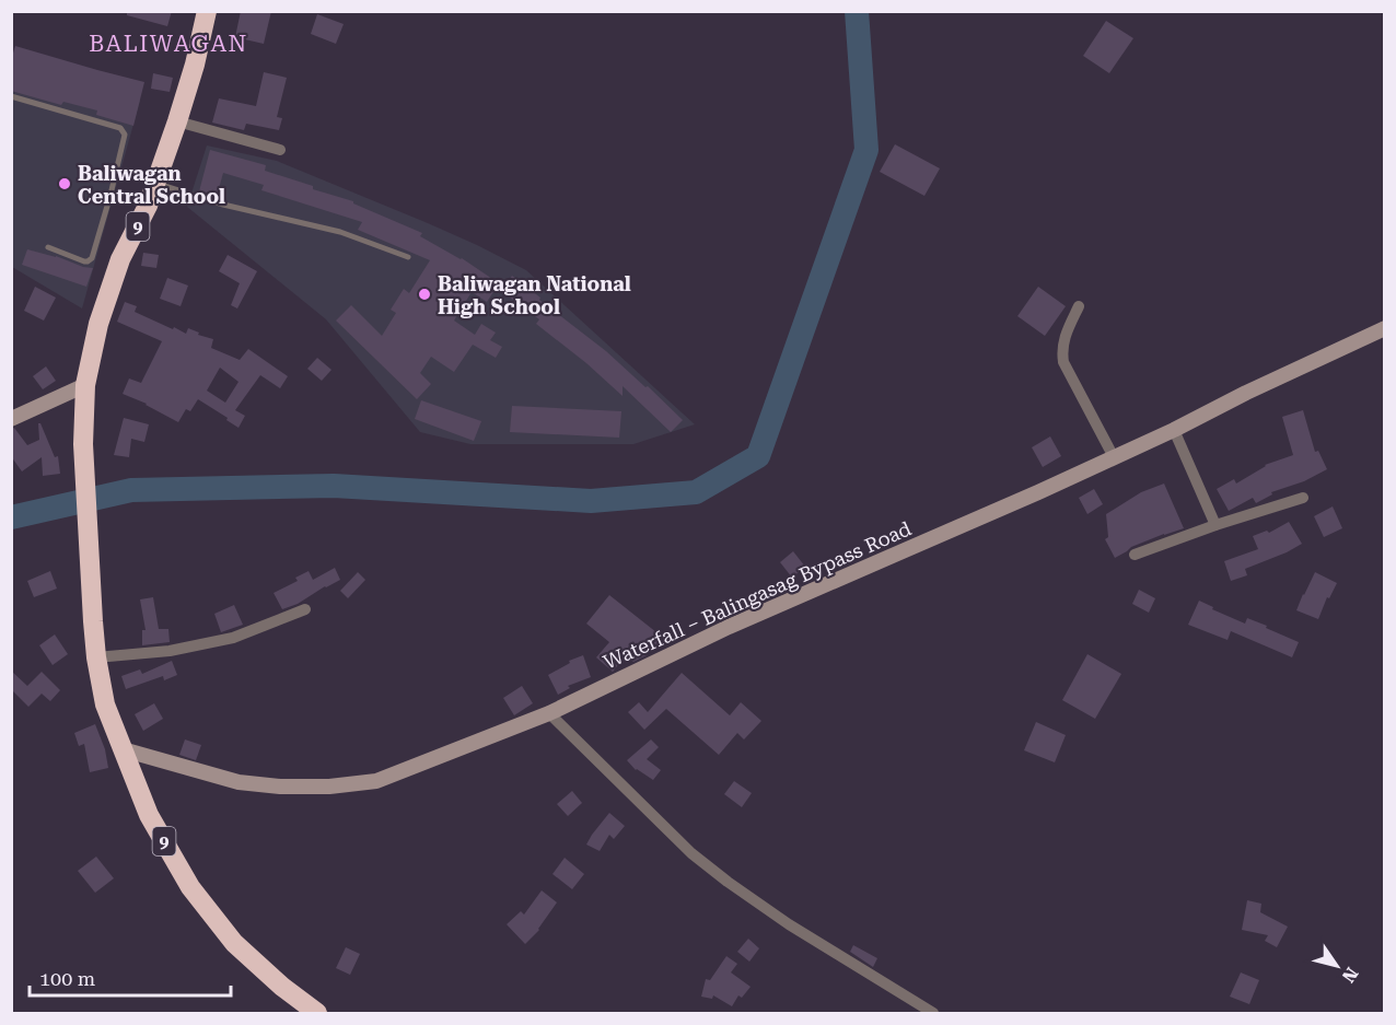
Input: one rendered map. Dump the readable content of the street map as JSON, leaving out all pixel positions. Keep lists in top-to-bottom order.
{
  "streets": {
    "highway": ["9"],
    "main road": ["Waterfall ‒ Balingasag Bypass Road"]
  },
  "crossings": [
    ["9", "Waterfall ‒ Balingasag Bypass Road"]
  ],
  "districts": ["BALIWAGAN"],
  "places": ["Baliwagan Central School", "Baliwagan National High School"],
  "scale_bar": "100 m",
  "north": "bottom right"
}
